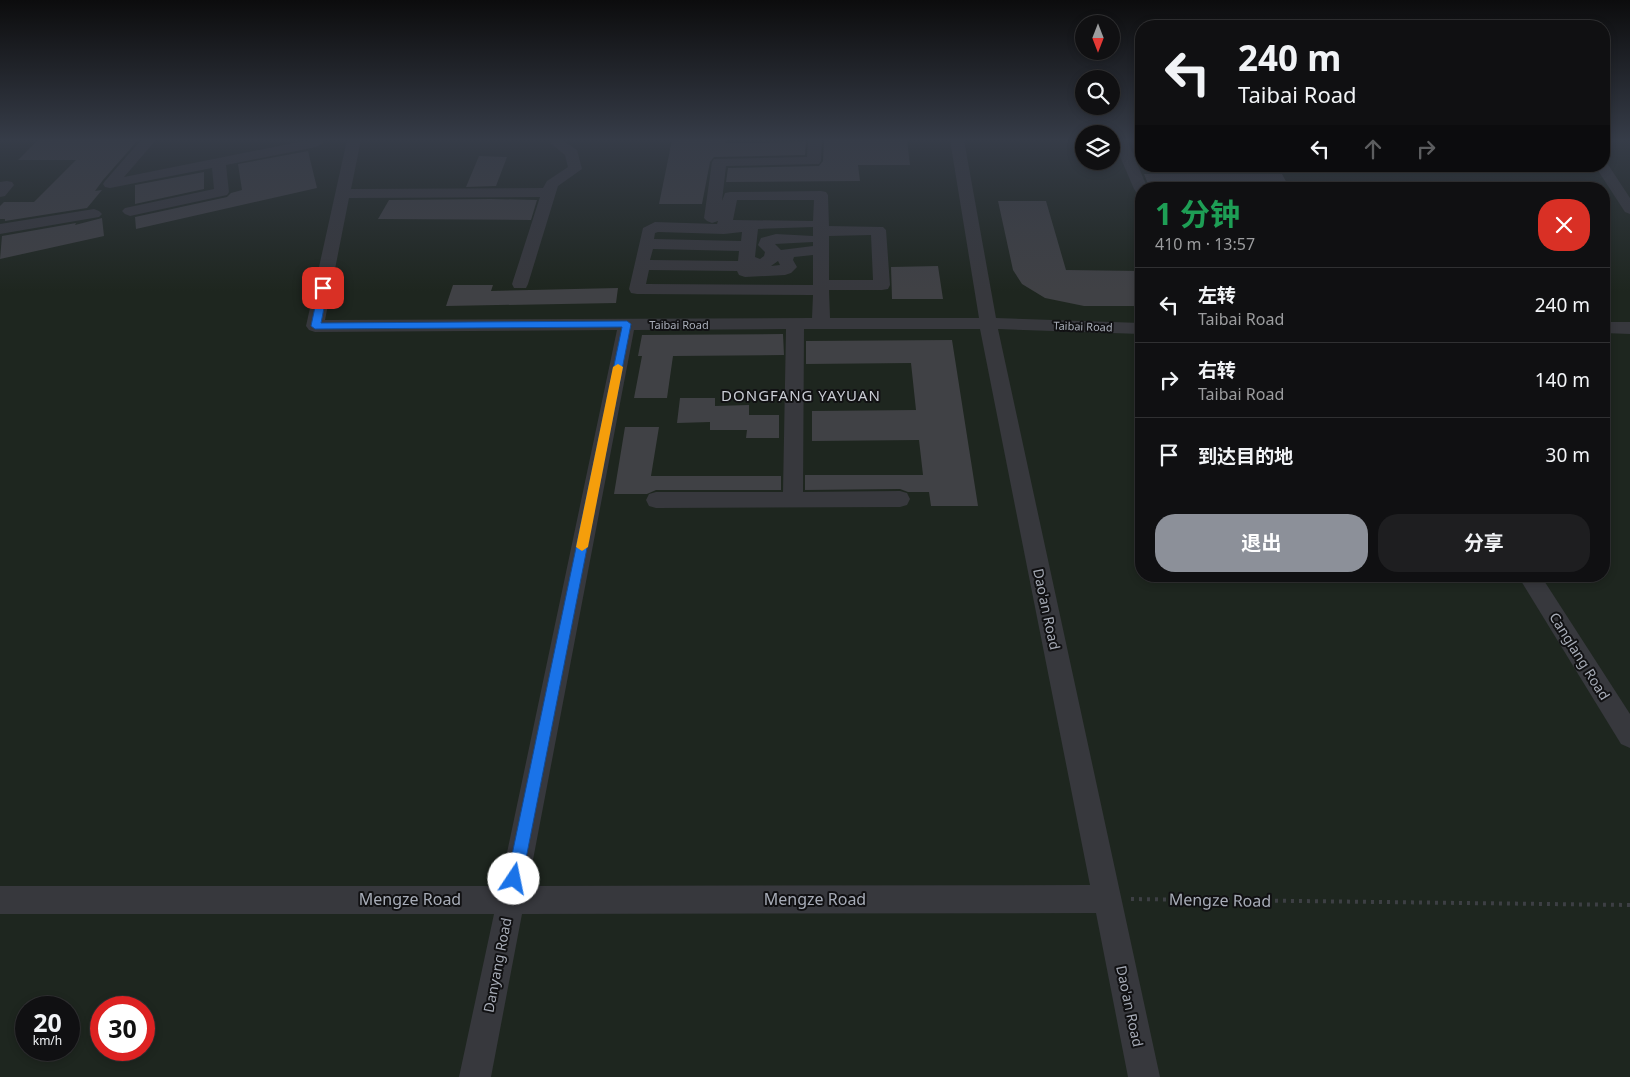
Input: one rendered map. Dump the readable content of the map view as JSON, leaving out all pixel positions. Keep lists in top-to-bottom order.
{
  "streets": {
    "street": [
      "Taibai Road",
      "Dao'an Road",
      "Canglang Road",
      "Mengze Road",
      "Danyang Road"
    ]
  },
  "crossings": [
    ["Taibai Road", "Dao'an Road"],
    ["Taibai Road", "Danyang Road"],
    ["Dao'an Road", "Mengze Road"],
    ["Mengze Road", "Danyang Road"]
  ],
  "districts": ["DONGFANG YAYUAN"],
  "north": "bottom",
  "page": {
    "turn": ["240 m", "Taibai Road"],
    "heading": ["1 分钟", "410 m · 13:57"],
    "list": [
      {
        "name": "左转",
        "note": "Taibai Road",
        "value": "240 m"
      },
      {
        "name": "右转",
        "note": "Taibai Road",
        "value": "140 m"
      },
      {
        "name": "到达目的地",
        "value": "30 m"
      }
    ],
    "buttons": ["退出", "分享"],
    "speed": "20 km/h",
    "limit": "30"
  }
}
